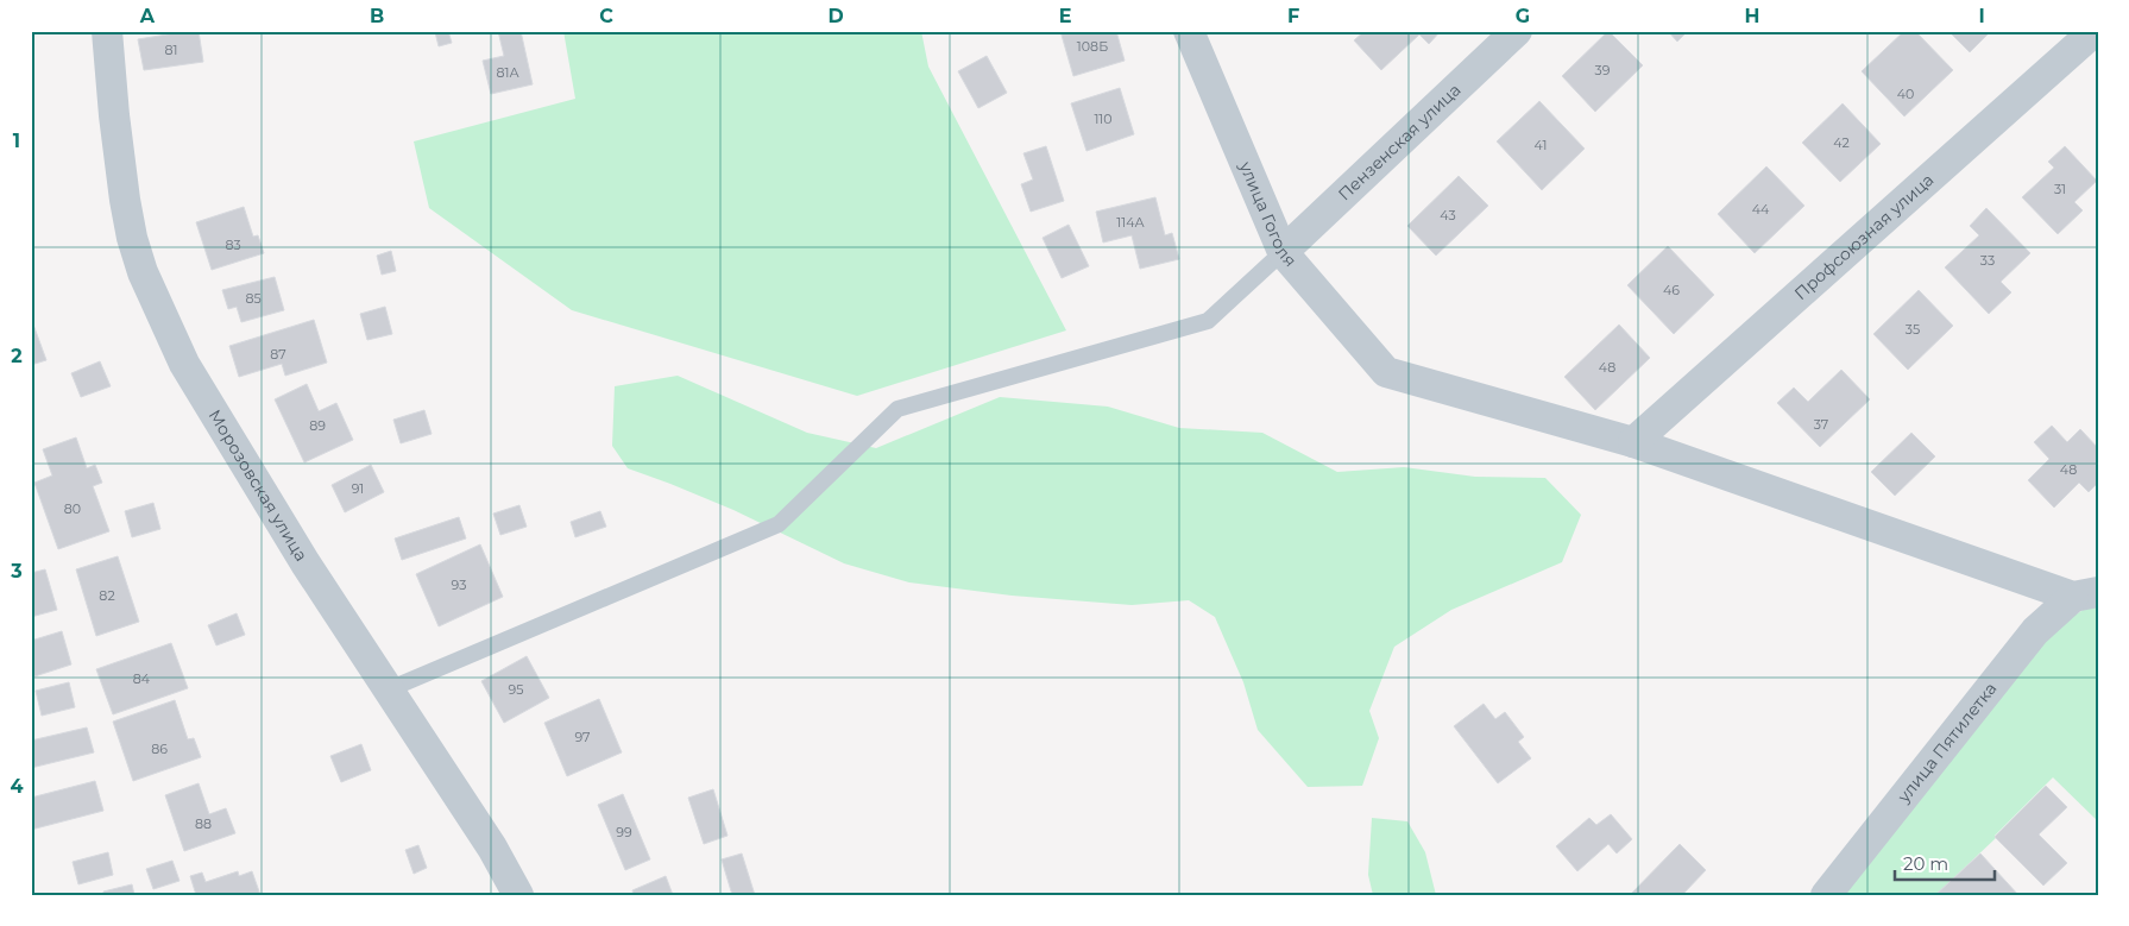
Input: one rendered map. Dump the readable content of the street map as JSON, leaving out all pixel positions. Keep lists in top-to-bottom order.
{
  "streets": {
    "street": [
      "Пензенская улица",
      "улица Гоголя",
      "Профсоюзная улица",
      "Морозовская улица",
      "улица Пятилетка"
    ]
  },
  "crossings": [
    ["Пензенская улица", "улица Гоголя"],
    ["улица Гоголя", "Профсоюзная улица"]
  ],
  "house_numbers": [
    "108Б",
    "81",
    "39",
    "81А",
    "40",
    "110",
    "42",
    "41",
    "31",
    "44",
    "43",
    "114А",
    "83",
    "33",
    "46",
    "85",
    "35",
    "87",
    "48",
    "37",
    "89",
    "48",
    "91",
    "80",
    "93",
    "82",
    "84",
    "95",
    "97",
    "86",
    "88",
    "99"
  ],
  "scale_bar": "20 m",
  "grid": {
    "columns": [
      "A",
      "B",
      "C",
      "D",
      "E",
      "F",
      "G",
      "H",
      "I"
    ],
    "rows": [
      "1",
      "2",
      "3",
      "4"
    ]
  }
}
